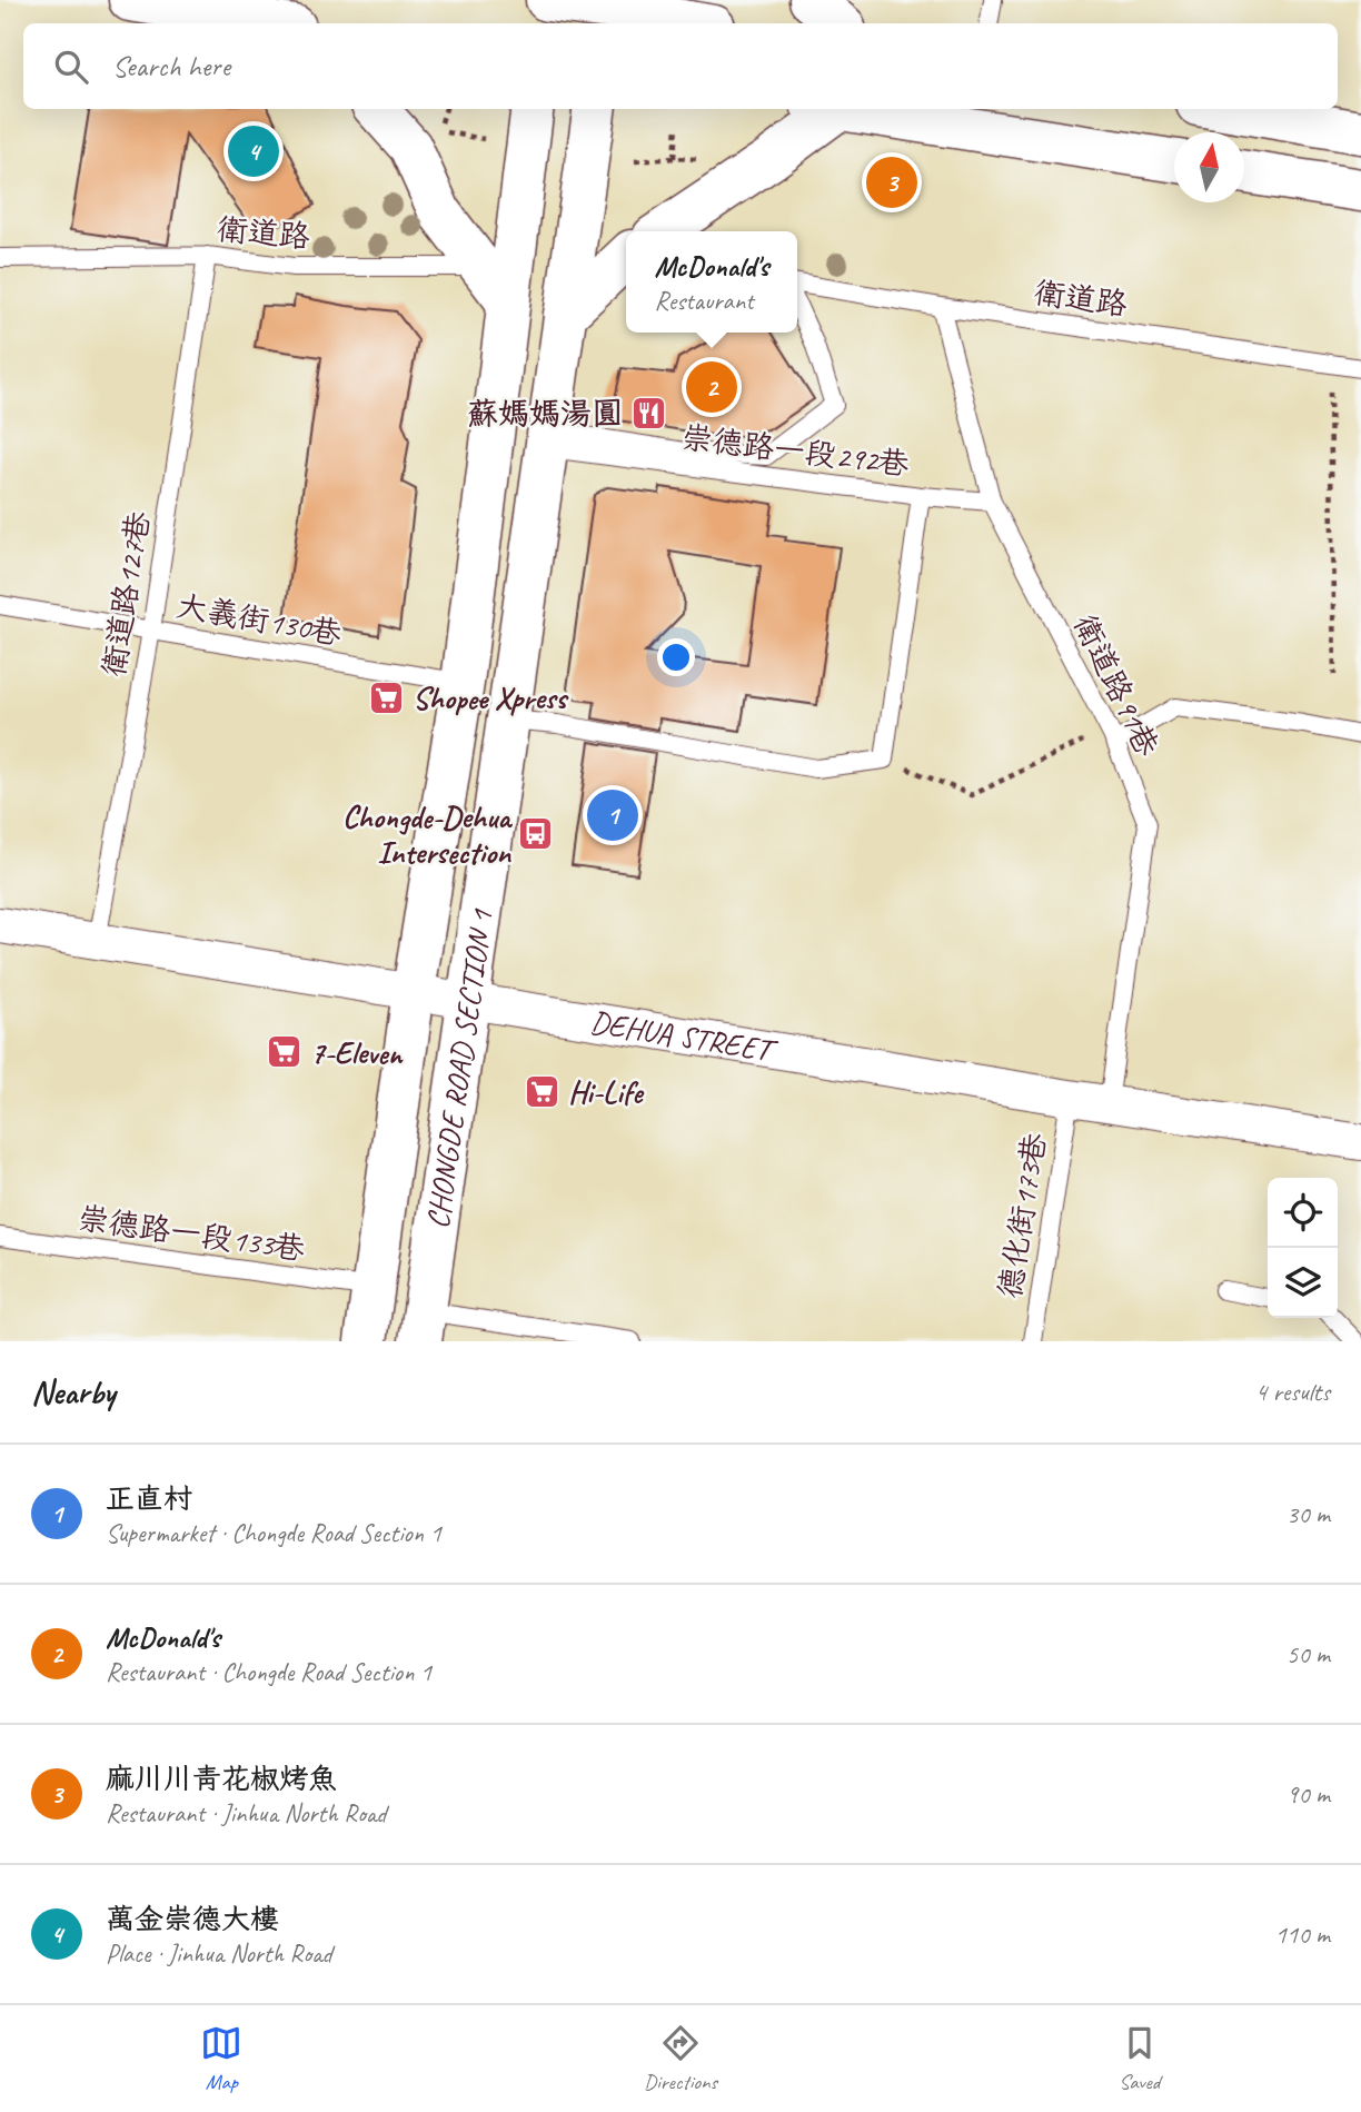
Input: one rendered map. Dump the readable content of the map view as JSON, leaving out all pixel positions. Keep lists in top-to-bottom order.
{
  "streets": {
    "main road": ["CHONGDE ROAD SECTION 1"],
    "street": ["DEHUA STREET"],
    "lane": [
      "衛道路",
      "崇德路一段292巷",
      "衛道路127巷",
      "大義街130巷",
      "衛道路91巷",
      "德化街173巷",
      "崇德路一段133巷"
    ]
  },
  "crossings": [
    ["衛道路", "衛道路127巷"],
    ["衛道路", "衛道路91巷"],
    ["衛道路", "CHONGDE ROAD SECTION 1"],
    ["崇德路一段292巷", "衛道路91巷"],
    ["崇德路一段292巷", "CHONGDE ROAD SECTION 1"],
    ["衛道路127巷", "大義街130巷"],
    ["衛道路127巷", "DEHUA STREET"],
    ["大義街130巷", "CHONGDE ROAD SECTION 1"],
    ["衛道路91巷", "DEHUA STREET"],
    ["DEHUA STREET", "CHONGDE ROAD SECTION 1"],
    ["DEHUA STREET", "德化街173巷"],
    ["CHONGDE ROAD SECTION 1", "崇德路一段133巷"]
  ],
  "places": {
    "restaurant": ["蘇媽媽湯圓"],
    "supermarket": ["Shopee Xpress", "7-Eleven", "Hi-Life"],
    "bus stop": ["Chongde-Dehua Intersection"]
  },
  "north": "top",
  "page": {
    "search": "Search here",
    "pins": [
      "4",
      "3",
      "2",
      "1"
    ],
    "popup": ["McDonald's", "Restaurant"],
    "heading": ["Nearby", "4 results"],
    "list": [
      {
        "mark": "1",
        "name": "正直村",
        "note": "Supermarket · Chongde Road Section 1",
        "value": "30 m"
      },
      {
        "mark": "2",
        "name": "McDonald's",
        "note": "Restaurant · Chongde Road Section 1",
        "value": "50 m"
      },
      {
        "mark": "3",
        "name": "麻川川青花椒烤魚",
        "note": "Restaurant · Jinhua North Road",
        "value": "90 m"
      },
      {
        "mark": "4",
        "name": "萬金崇德大樓",
        "note": "Place · Jinhua North Road",
        "value": "110 m"
      }
    ],
    "nav": ["Map", "Directions", "Saved"]
  }
}
